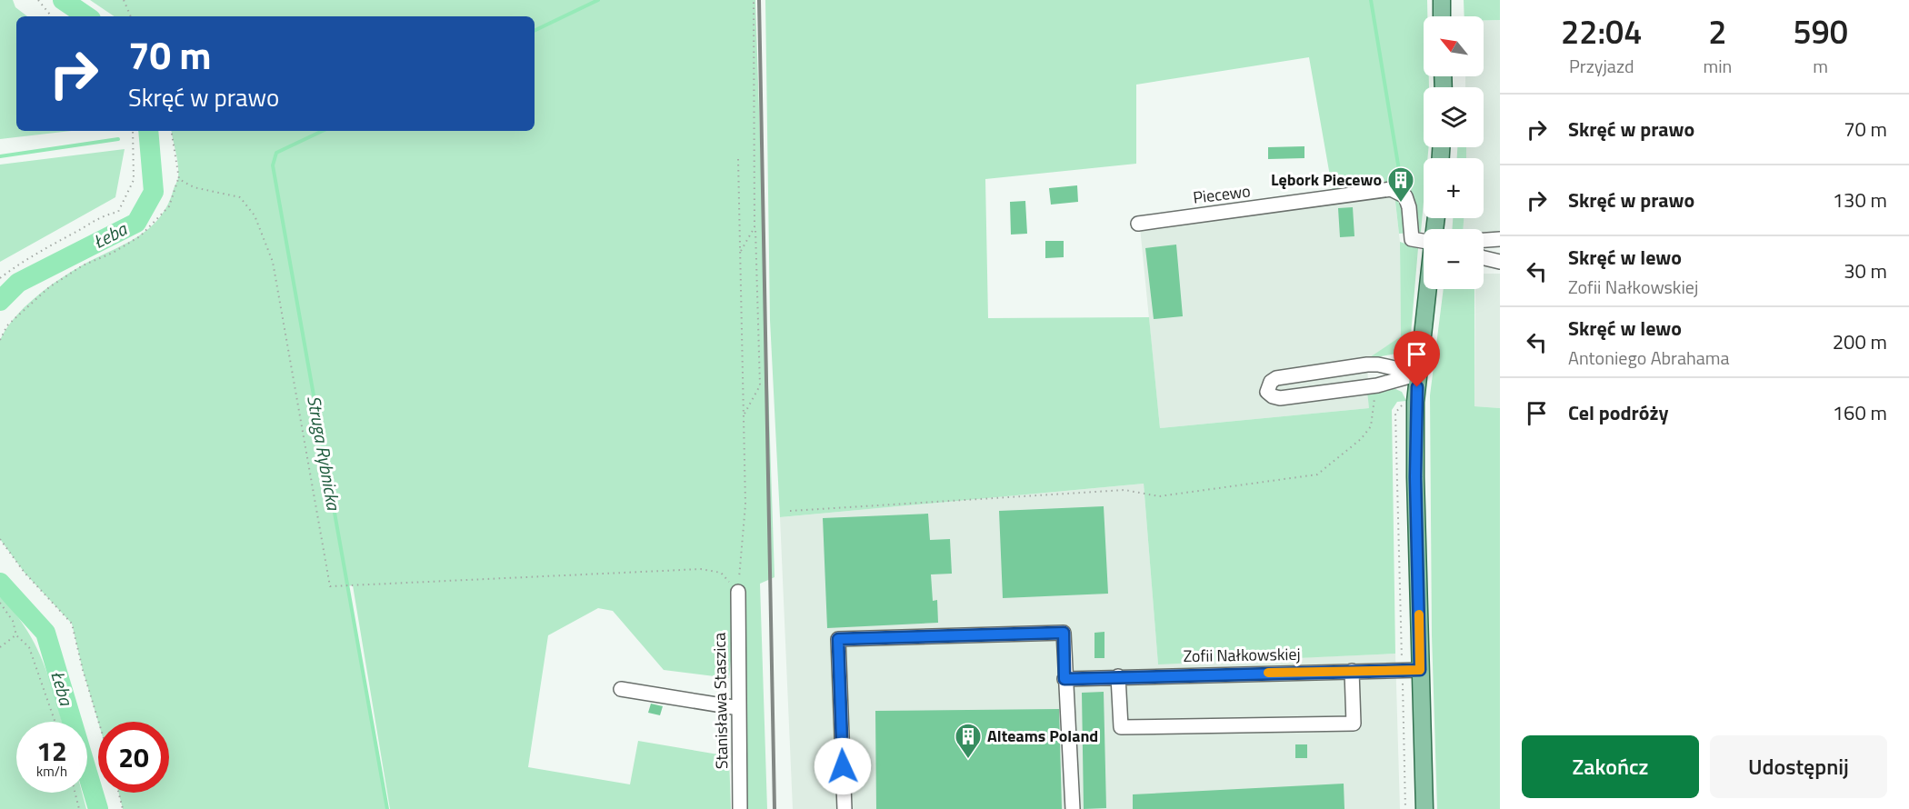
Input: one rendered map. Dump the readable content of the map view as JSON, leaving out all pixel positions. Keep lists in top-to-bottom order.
{
  "streets": {
    "street": ["Piecewo", "Zofii Nałkowskiej", "Stanisława Staszica"]
  },
  "water": ["Łeba", "Struga Rybnicka"],
  "places": {
    "building": ["Lębork Piecewo", "Alteams Poland"]
  },
  "north": "top left",
  "page": {
    "eta": [
      "22:04",
      "Przyjazd",
      "2",
      "min",
      "590",
      "m"
    ],
    "map_buttons": ["+", "−"],
    "turn": ["70 m", "Skręć w prawo"],
    "list": [
      {
        "name": "Skręć w prawo",
        "value": "70 m"
      },
      {
        "name": "Skręć w prawo",
        "value": "130 m"
      },
      {
        "name": "Skręć w lewo",
        "note": "Zofii Nałkowskiej",
        "value": "30 m"
      },
      {
        "name": "Skręć w lewo",
        "note": "Antoniego Abrahama",
        "value": "200 m"
      },
      {
        "name": "Cel podróży",
        "value": "160 m"
      }
    ],
    "speed": "12 km/h",
    "limit": "20",
    "buttons": ["Zakończ", "Udostępnij"]
  }
}
